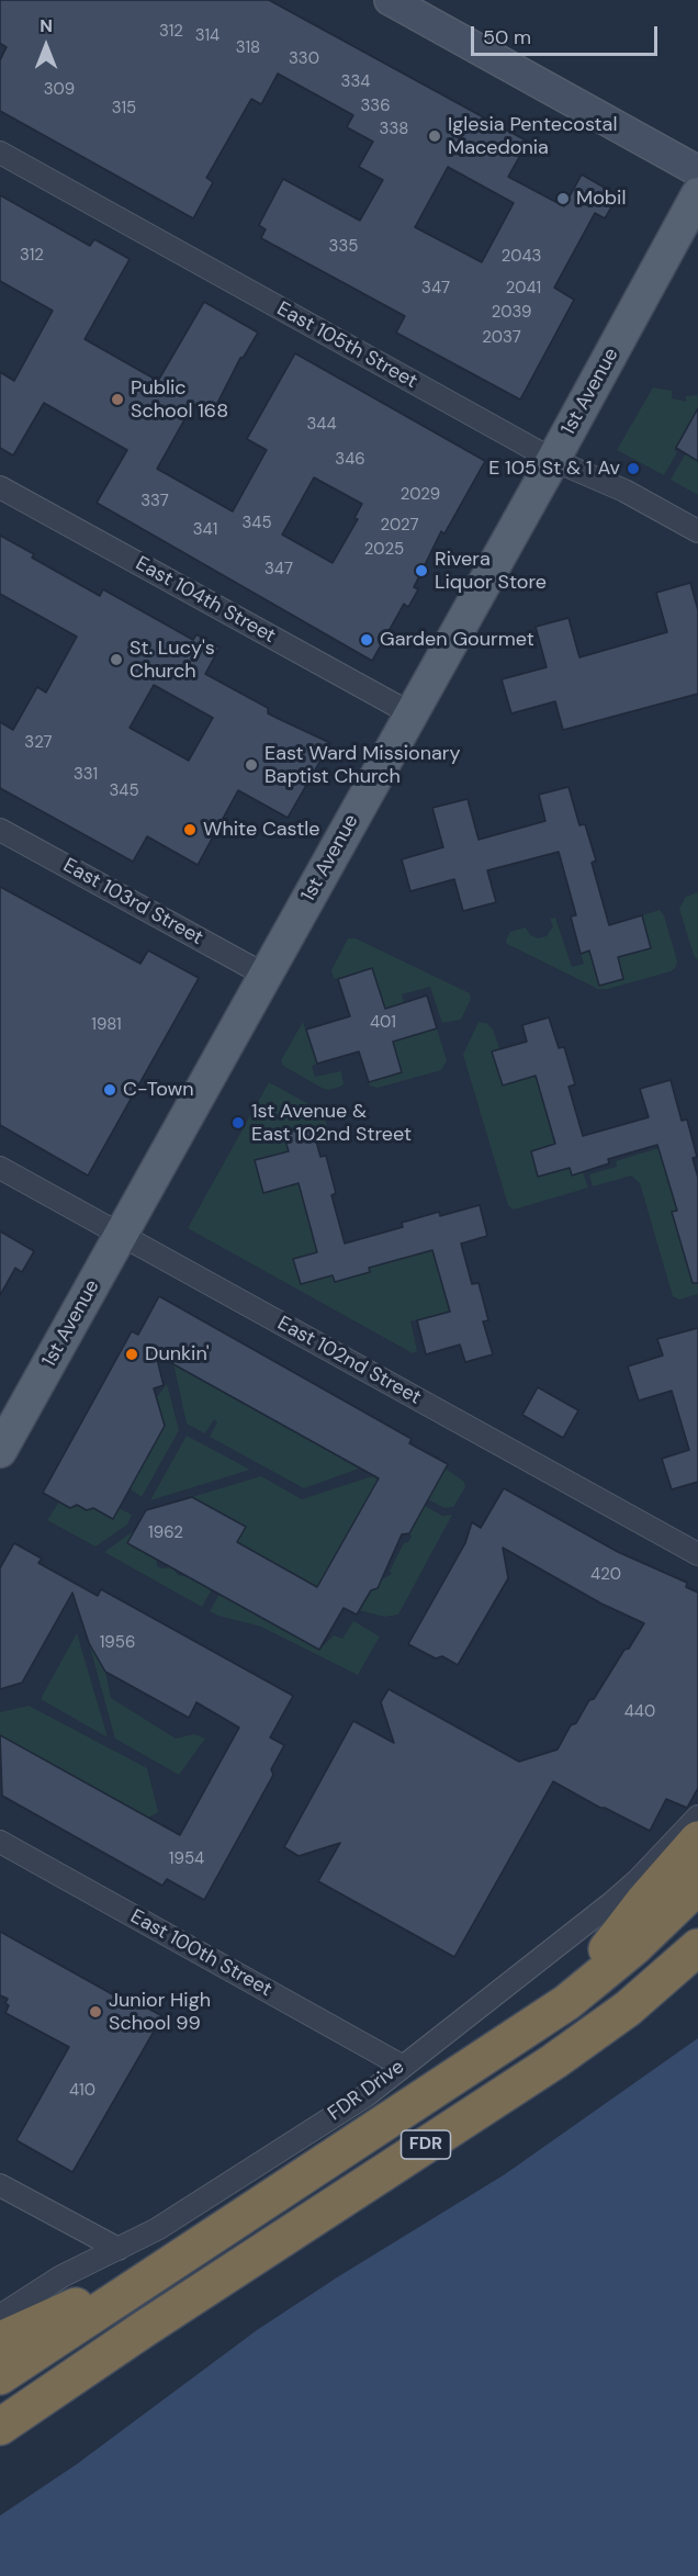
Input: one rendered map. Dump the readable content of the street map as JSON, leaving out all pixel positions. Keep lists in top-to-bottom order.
{
  "streets": {
    "highway": ["FDR Drive", "FDR"],
    "main road": ["1st Avenue"],
    "street": [
      "East 105th Street",
      "East 104th Street",
      "East 103rd Street",
      "East 102nd Street",
      "East 100th Street"
    ]
  },
  "crossings": [
    ["East 105th Street", "1st Avenue"],
    ["1st Avenue", "East 104th Street"],
    ["1st Avenue", "East 103rd Street"],
    ["1st Avenue", "East 102nd Street"],
    ["East 100th Street", "FDR Drive"]
  ],
  "places": [
    "Iglesia Pentecostal Macedonia",
    "Mobil",
    "Public School 168",
    "E 105 St & 1 Av",
    "Rivera Liquor Store",
    "Garden Gourmet",
    "St. Lucy's Church",
    "East Ward Missionary Baptist Church",
    "White Castle",
    "C-Town",
    "1st Avenue & East 102nd Street",
    "Dunkin'",
    "Junior High School 99"
  ],
  "house_numbers": [
    "312",
    "314",
    "318",
    "330",
    "334",
    "309",
    "336",
    "315",
    "338",
    "335",
    "312",
    "2043",
    "347",
    "2041",
    "2039",
    "2037",
    "344",
    "346",
    "2029",
    "337",
    "345",
    "2027",
    "341",
    "2025",
    "347",
    "327",
    "331",
    "345",
    "401",
    "1981",
    "1962",
    "420",
    "1956",
    "440",
    "1954",
    "410"
  ],
  "scale_bar": "50 m",
  "north": "top"
}
